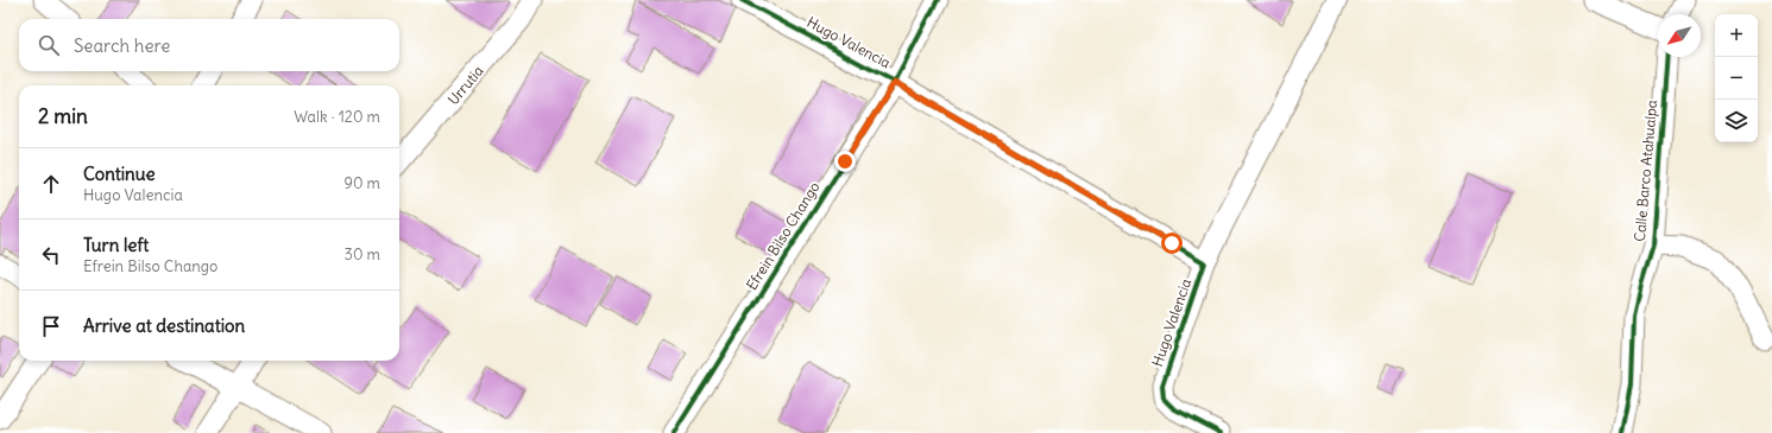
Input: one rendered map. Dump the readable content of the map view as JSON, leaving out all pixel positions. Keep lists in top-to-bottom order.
{
  "streets": {
    "street": [
      "Hugo Valencia",
      "Urrutia",
      "Calle Barco Atahualpa",
      "Efrein Bilso Chango"
    ]
  },
  "crossings": [
    ["Hugo Valencia", "Efrein Bilso Chango"]
  ],
  "north": "bottom left",
  "page": {
    "map_buttons": ["+", "−"],
    "search": "Search here",
    "heading": ["2 min", "Walk · 120 m"],
    "list": [
      ["Continue", "Hugo Valencia", "90 m"],
      ["Turn left", "Efrein Bilso Chango", "30 m"],
      "Arrive at destination"
    ]
  }
}
